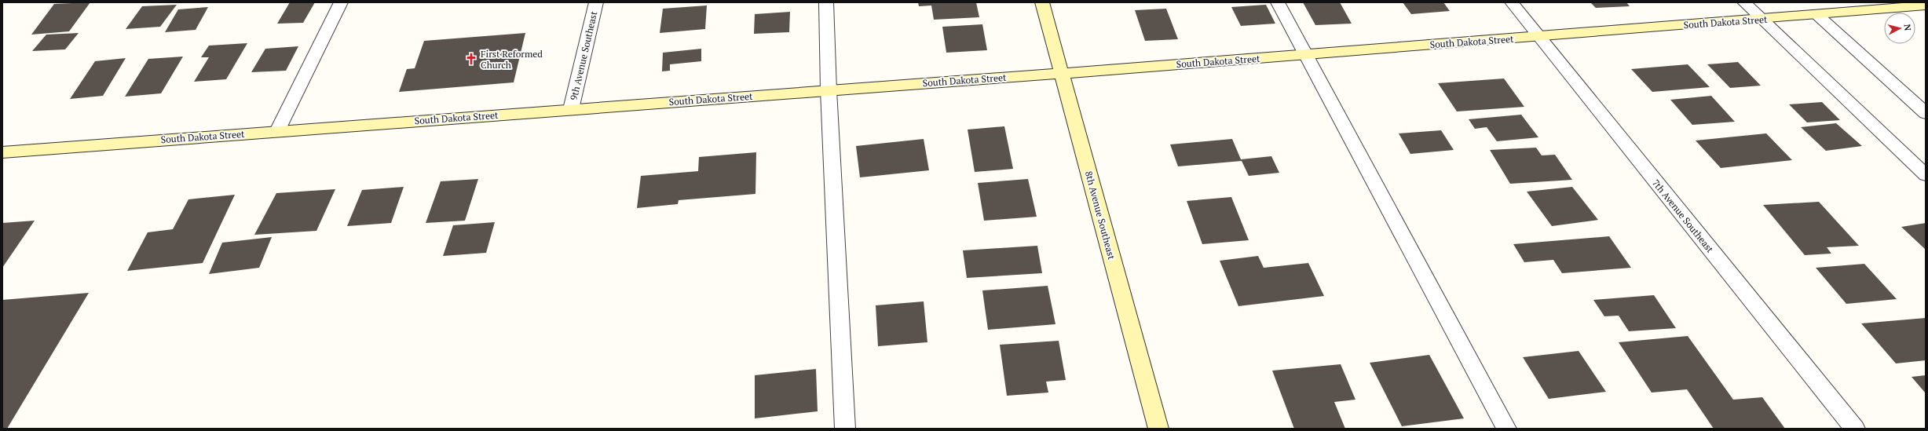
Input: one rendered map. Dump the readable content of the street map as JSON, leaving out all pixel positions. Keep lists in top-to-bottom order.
{
  "streets": {
    "street": [
      "South Dakota Street",
      "9th Avenue Southeast",
      "8th Avenue Southeast",
      "7th Avenue Southeast"
    ]
  },
  "crossings": [
    ["South Dakota Street", "9th Avenue Southeast"],
    ["South Dakota Street", "8th Avenue Southeast"],
    ["South Dakota Street", "7th Avenue Southeast"]
  ],
  "places": {
    "church": ["First Reformed Church"]
  },
  "north": "right"
}
